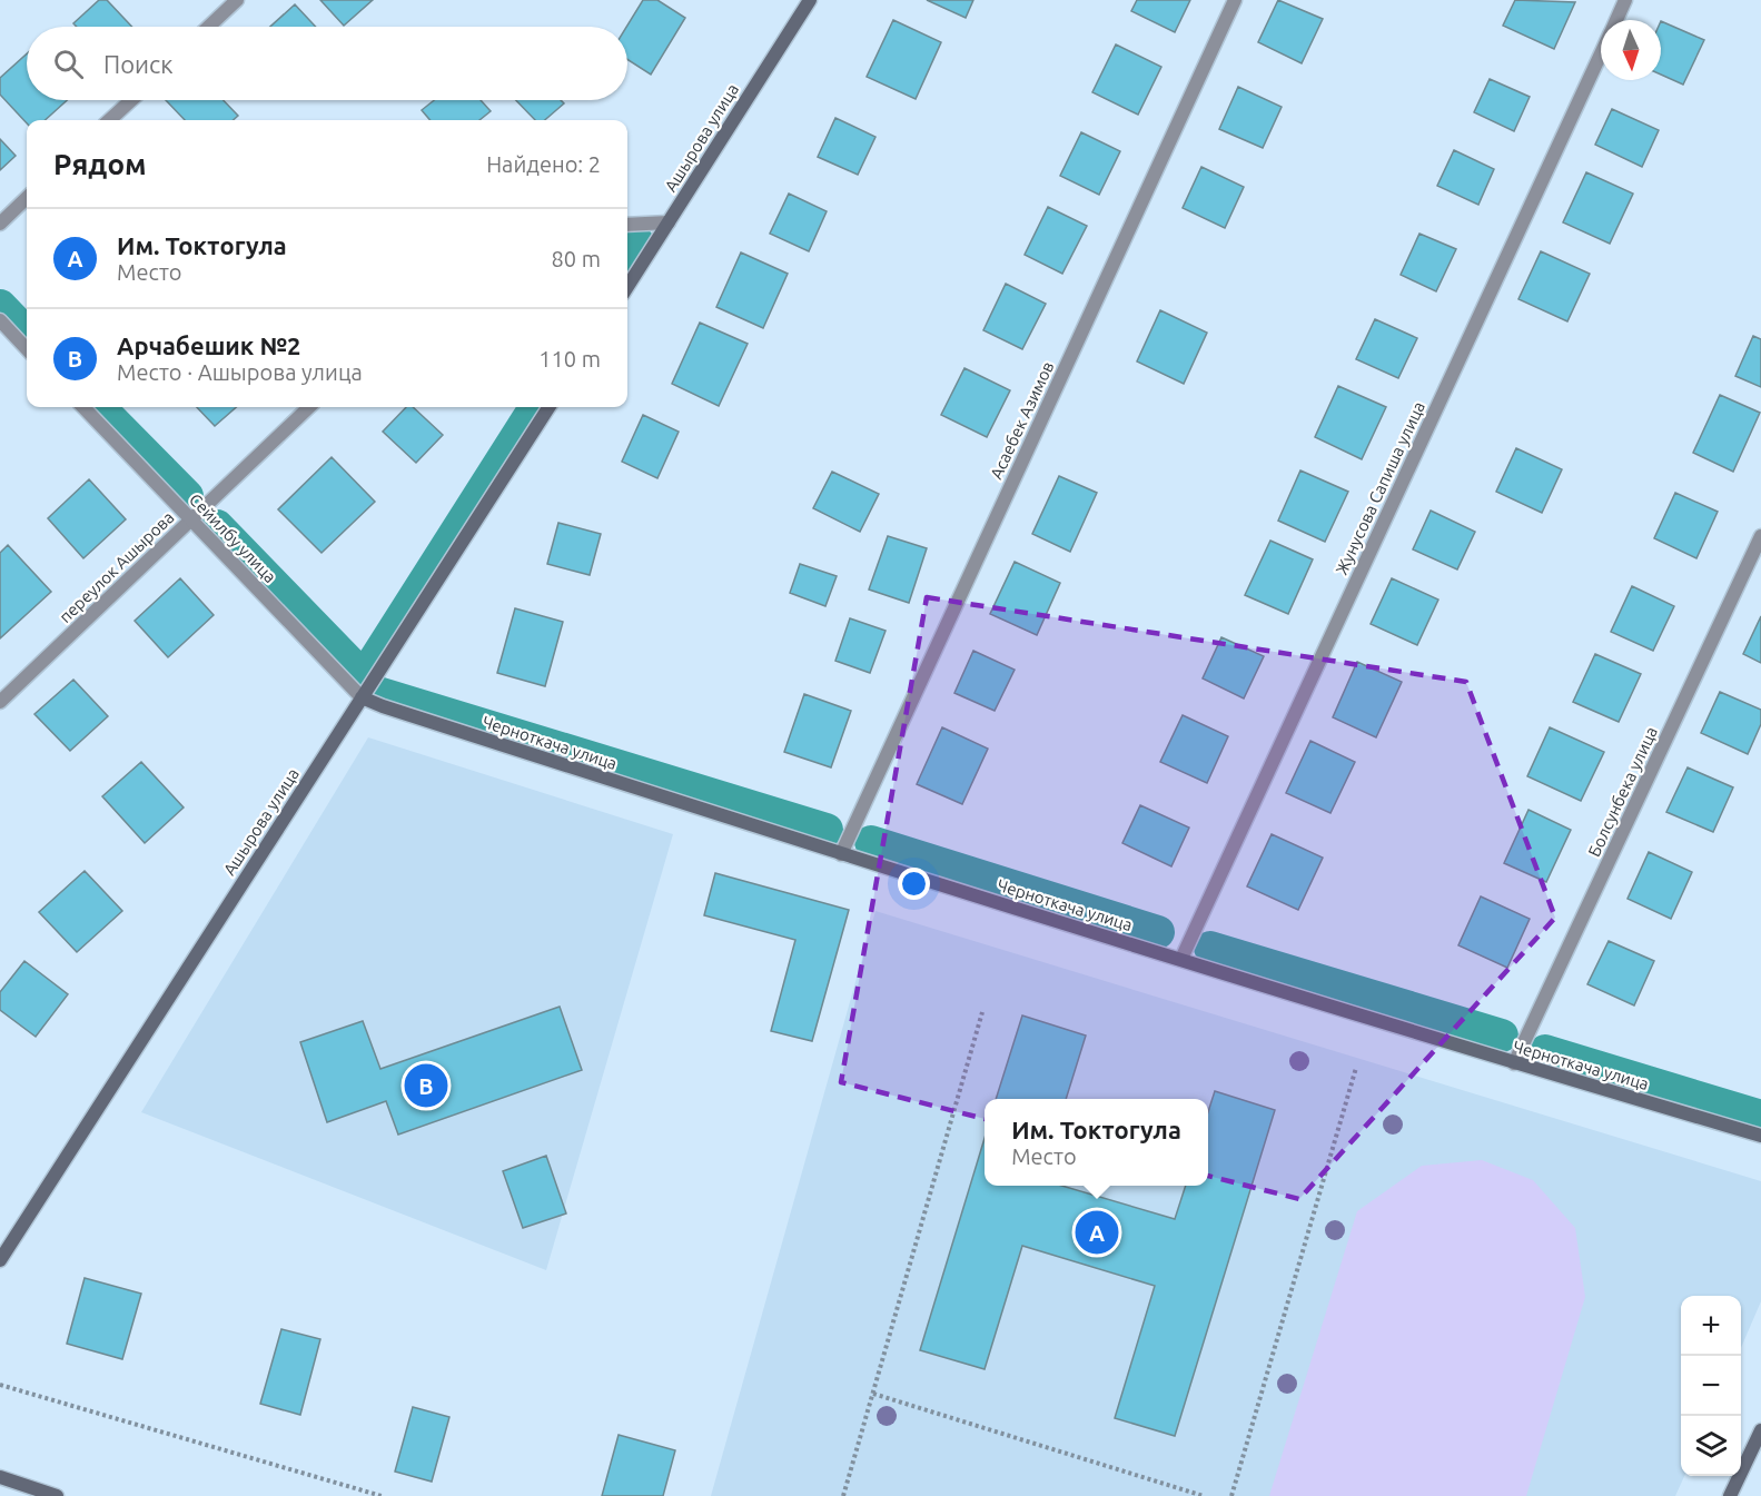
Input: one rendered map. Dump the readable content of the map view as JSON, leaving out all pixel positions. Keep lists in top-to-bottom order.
{
  "streets": {
    "street": [
      "Ашырова улица",
      "Асаебек Азимов",
      "Жунусова Сапиша улица",
      "Сейилбу улица",
      "переулок Ашырова",
      "Черноткача улица",
      "Болсунбека улица"
    ]
  },
  "crossings": [
    ["Ашырова улица", "Сейилбу улица"],
    ["Ашырова улица", "Черноткача улица"],
    ["Асаебек Азимов", "Черноткача улица"],
    ["Жунусова Сапиша улица", "Черноткача улица"],
    ["Сейилбу улица", "переулок Ашырова"],
    ["Сейилбу улица", "Черноткача улица"],
    ["Черноткача улица", "Болсунбека улица"]
  ],
  "north": "bottom",
  "page": {
    "search": "Поиск",
    "heading": ["Рядом", "Найдено: 2"],
    "list": [
      {
        "mark": "A",
        "name": "Им. Токтогула",
        "note": "Место",
        "value": "80 m"
      },
      {
        "mark": "B",
        "name": "Арчабешик №2",
        "note": "Место · Ашырова улица",
        "value": "110 m"
      }
    ],
    "pins": ["B", "A"],
    "popup": ["Им. Токтогула", "Место"],
    "map_buttons": ["+", "−"]
  }
}
